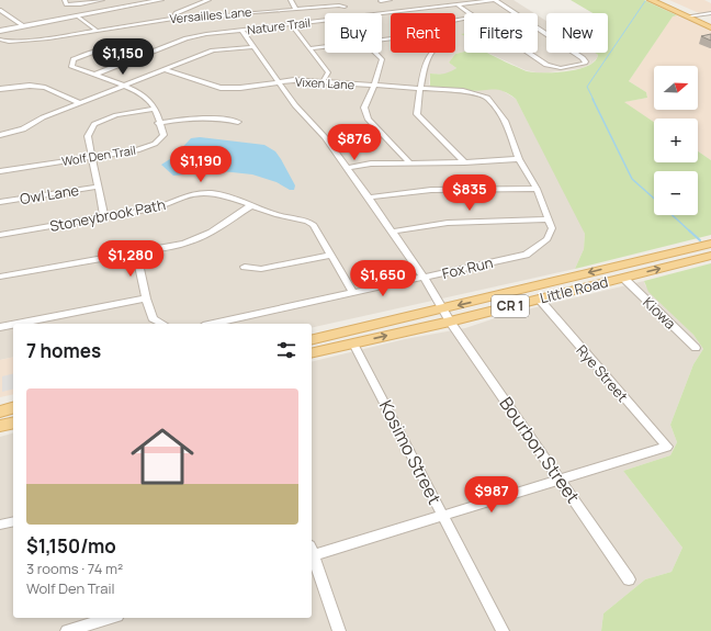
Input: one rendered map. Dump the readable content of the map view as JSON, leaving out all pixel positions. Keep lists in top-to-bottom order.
{
  "streets": {
    "main road": ["Little Road", "CR 1"],
    "street": [
      "Versailles Lane",
      "Nature Trail",
      "Vixen Lane",
      "Wolf Den Trail",
      "Owl Lane",
      "Stoneybrook Path",
      "Fox Run",
      "Kiowa",
      "Rye Street",
      "Bourbon Street",
      "Kosimo Street"
    ]
  },
  "crossings": [
    ["Nature Trail", "Bourbon Street"],
    ["Vixen Lane", "Fox Run"],
    ["Vixen Lane", "Bourbon Street"],
    ["Stoneybrook Path", "Fox Run"],
    ["Fox Run", "Bourbon Street"],
    ["Little Road", "Kiowa"],
    ["Little Road", "Rye Street"],
    ["Little Road", "Bourbon Street"],
    ["Little Road", "Kosimo Street"],
    ["Rye Street", "Bourbon Street"]
  ],
  "north": "right",
  "page": {
    "chip": [
      "Buy",
      "Rent",
      "Filters",
      "New"
    ],
    "price": [
      "$1,150",
      "$876",
      "$1,190",
      "$835",
      "$1,280",
      "$1,650",
      "$987"
    ],
    "map_buttons": ["+", "−"],
    "heading": "7 homes",
    "list": [
      {
        "name": "$1,150/mo",
        "note": "3 rooms · 74 m² · Wolf Den Trail"
      }
    ]
  }
}
